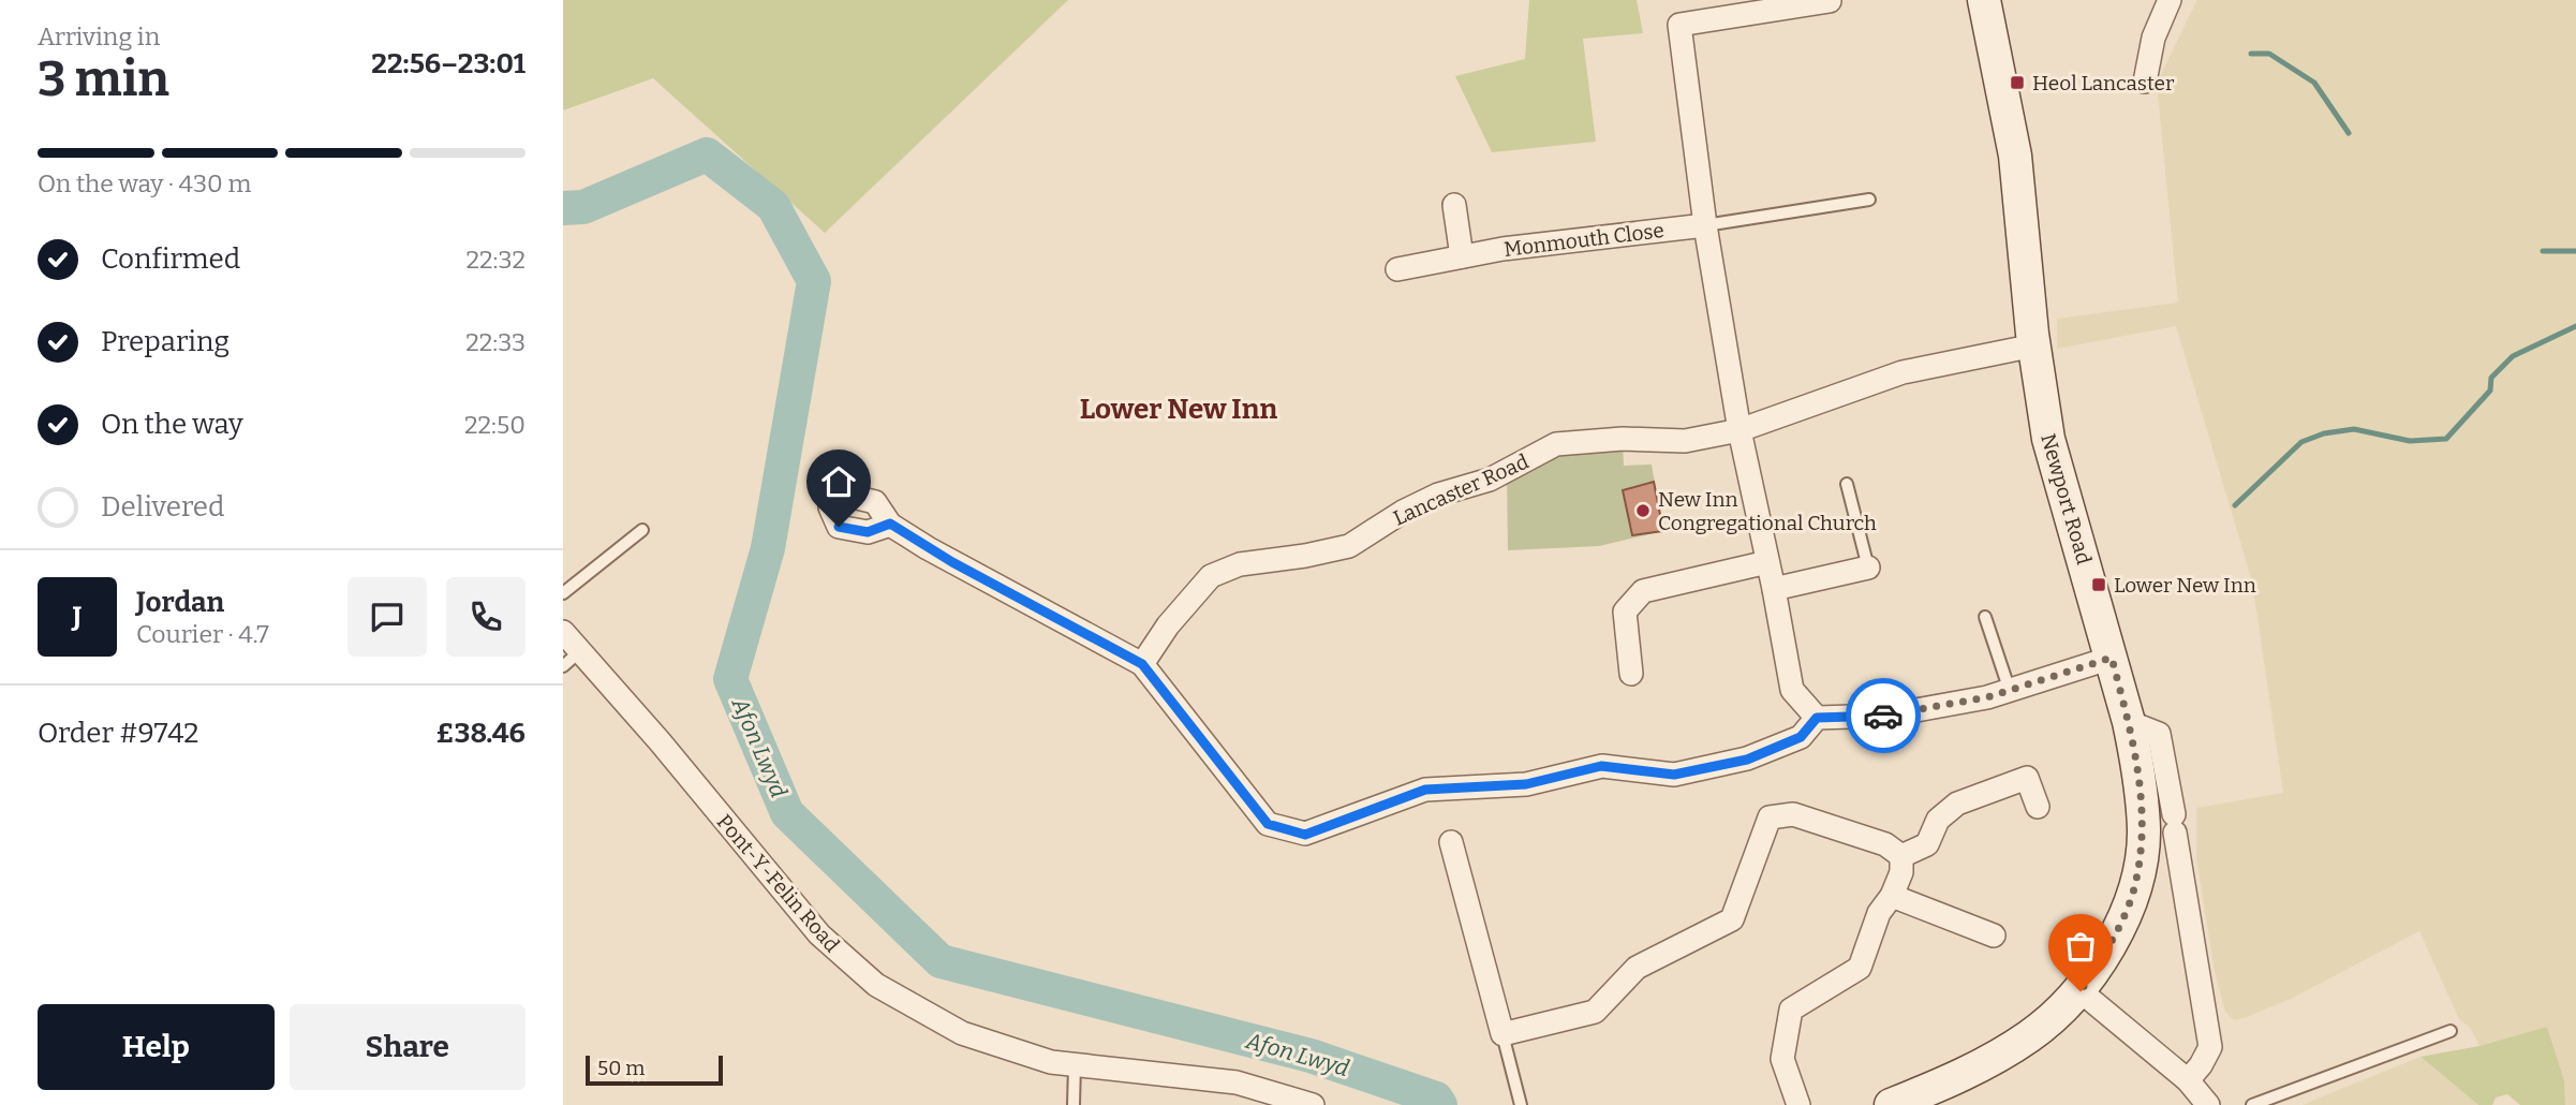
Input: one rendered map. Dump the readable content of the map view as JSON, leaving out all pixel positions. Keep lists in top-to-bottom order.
{
  "streets": {
    "street": [
      "Monmouth Close",
      "Lancaster Road",
      "Newport Road",
      "Pont-Y-Felin Road"
    ]
  },
  "crossings": [
    ["Lancaster Road", "Newport Road"]
  ],
  "districts": ["Lower New Inn"],
  "water": ["Afon Lwyd"],
  "places": {
    "transit": ["Heol Lancaster", "Lower New Inn"],
    "other": ["New Inn Congregational Church"]
  },
  "scale_bar": "50 m",
  "page": {
    "heading": ["3 min", "Arriving in", "22:56–23:01"],
    "panel": [
      "Jordan",
      "Courier · 4.7",
      "Order #9742",
      "£38.46"
    ],
    "bar": "On the way · 430 m",
    "list": [
      ["Confirmed", "22:32"],
      ["Preparing", "22:33"],
      ["On the way", "22:50"],
      "Delivered"
    ],
    "round": "J",
    "buttons": ["Help", "Share"],
    "scale": "50 m"
  }
}
